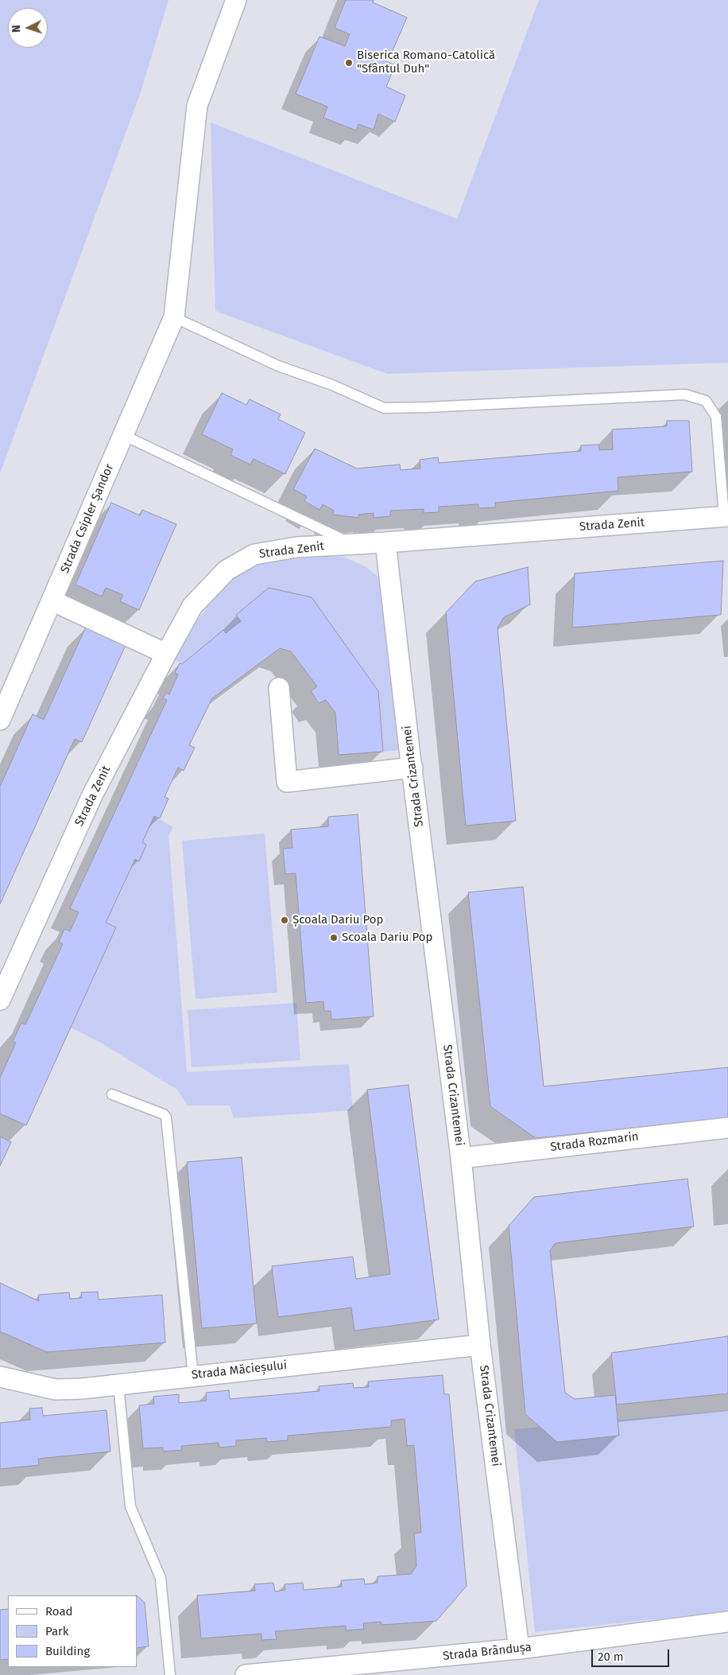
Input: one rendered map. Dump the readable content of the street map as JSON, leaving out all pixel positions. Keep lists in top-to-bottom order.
{
  "streets": {
    "street": [
      "Strada Csipler Șandor",
      "Strada Zenit",
      "Strada Crizantemei",
      "Strada Rozmarin",
      "Strada Măcieșului",
      "Strada Brândușa"
    ]
  },
  "crossings": [
    ["Strada Zenit", "Strada Crizantemei"],
    ["Strada Crizantemei", "Strada Rozmarin"],
    ["Strada Crizantemei", "Strada Măcieșului"],
    ["Strada Crizantemei", "Strada Brândușa"]
  ],
  "places": ["Biserica Romano-Catolică \"Sfântul Duh\"", "Școala Dariu Pop", "Scoala Dariu Pop"],
  "legend": ["Road", "Park", "Building"],
  "scale_bar": "20 m",
  "north": "left"
}
